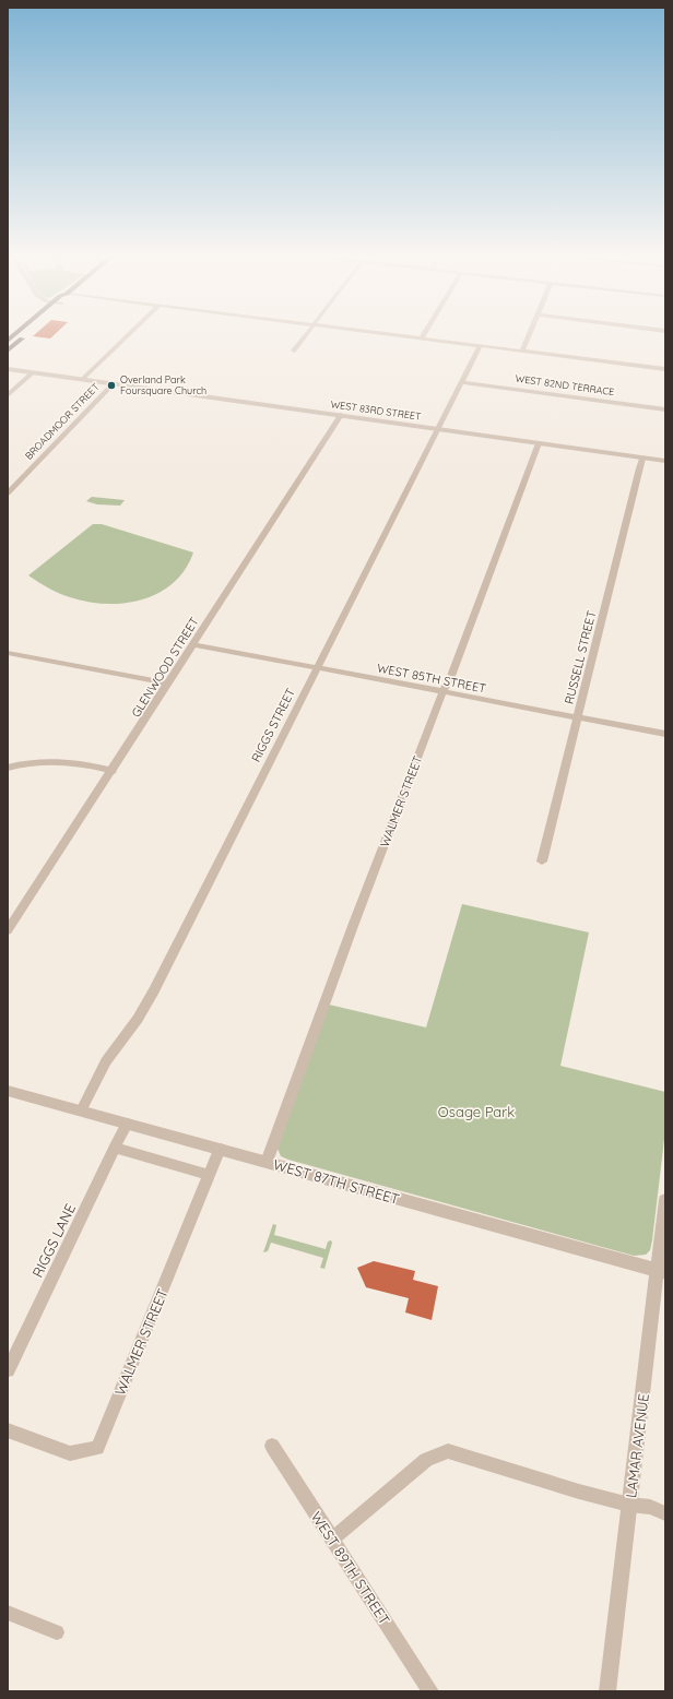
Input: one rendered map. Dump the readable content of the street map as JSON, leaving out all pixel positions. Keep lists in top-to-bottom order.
{
  "streets": {
    "street": [
      "WEST 82ND TERRACE",
      "WEST 83RD STREET",
      "BROADMOOR STREET",
      "RUSSELL STREET",
      "GLENWOOD STREET",
      "WEST 85TH STREET",
      "RIGGS STREET",
      "WALMER STREET",
      "WEST 87TH STREET",
      "RIGGS LANE",
      "LAMAR AVENUE",
      "WEST 89TH STREET"
    ]
  },
  "crossings": [
    ["WEST 82ND TERRACE", "RIGGS STREET"],
    ["WEST 83RD STREET", "BROADMOOR STREET"],
    ["WEST 83RD STREET", "RUSSELL STREET"],
    ["WEST 83RD STREET", "GLENWOOD STREET"],
    ["WEST 83RD STREET", "RIGGS STREET"],
    ["WEST 83RD STREET", "WALMER STREET"],
    ["RUSSELL STREET", "WEST 85TH STREET"],
    ["GLENWOOD STREET", "WEST 85TH STREET"],
    ["WEST 85TH STREET", "RIGGS STREET"],
    ["WEST 85TH STREET", "WALMER STREET"],
    ["RIGGS STREET", "WEST 87TH STREET"],
    ["WALMER STREET", "WEST 87TH STREET"],
    ["WEST 87TH STREET", "RIGGS LANE"],
    ["WEST 87TH STREET", "LAMAR AVENUE"]
  ],
  "parks": ["Osage Park"],
  "places": ["Overland Park Foursquare Church"]
}
